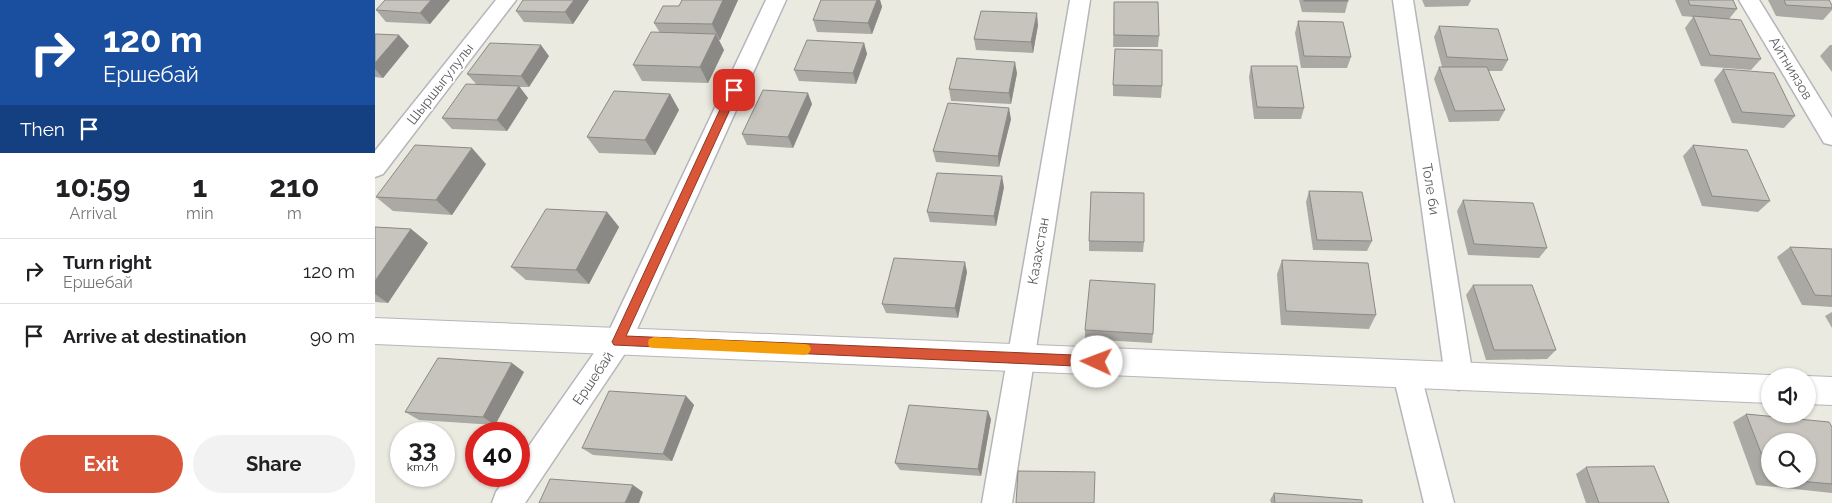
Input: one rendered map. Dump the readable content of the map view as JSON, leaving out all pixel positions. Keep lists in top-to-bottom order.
{
  "streets": {
    "street": [
      "Айтниязов",
      "Шыршыгулулы",
      "Толе би",
      "Казахстан",
      "Ершебай"
    ]
  },
  "page": {
    "turn": ["120 m", "Ершебай"],
    "then": "Then",
    "eta": [
      "10:59",
      "Arrival",
      "1",
      "min",
      "210",
      "m"
    ],
    "list": [
      {
        "name": "Turn right",
        "note": "Ершебай",
        "value": "120 m"
      },
      {
        "name": "Arrive at destination",
        "value": "90 m"
      }
    ],
    "speed": "33 km/h",
    "limit": "40",
    "buttons": ["Exit", "Share"]
  }
}
